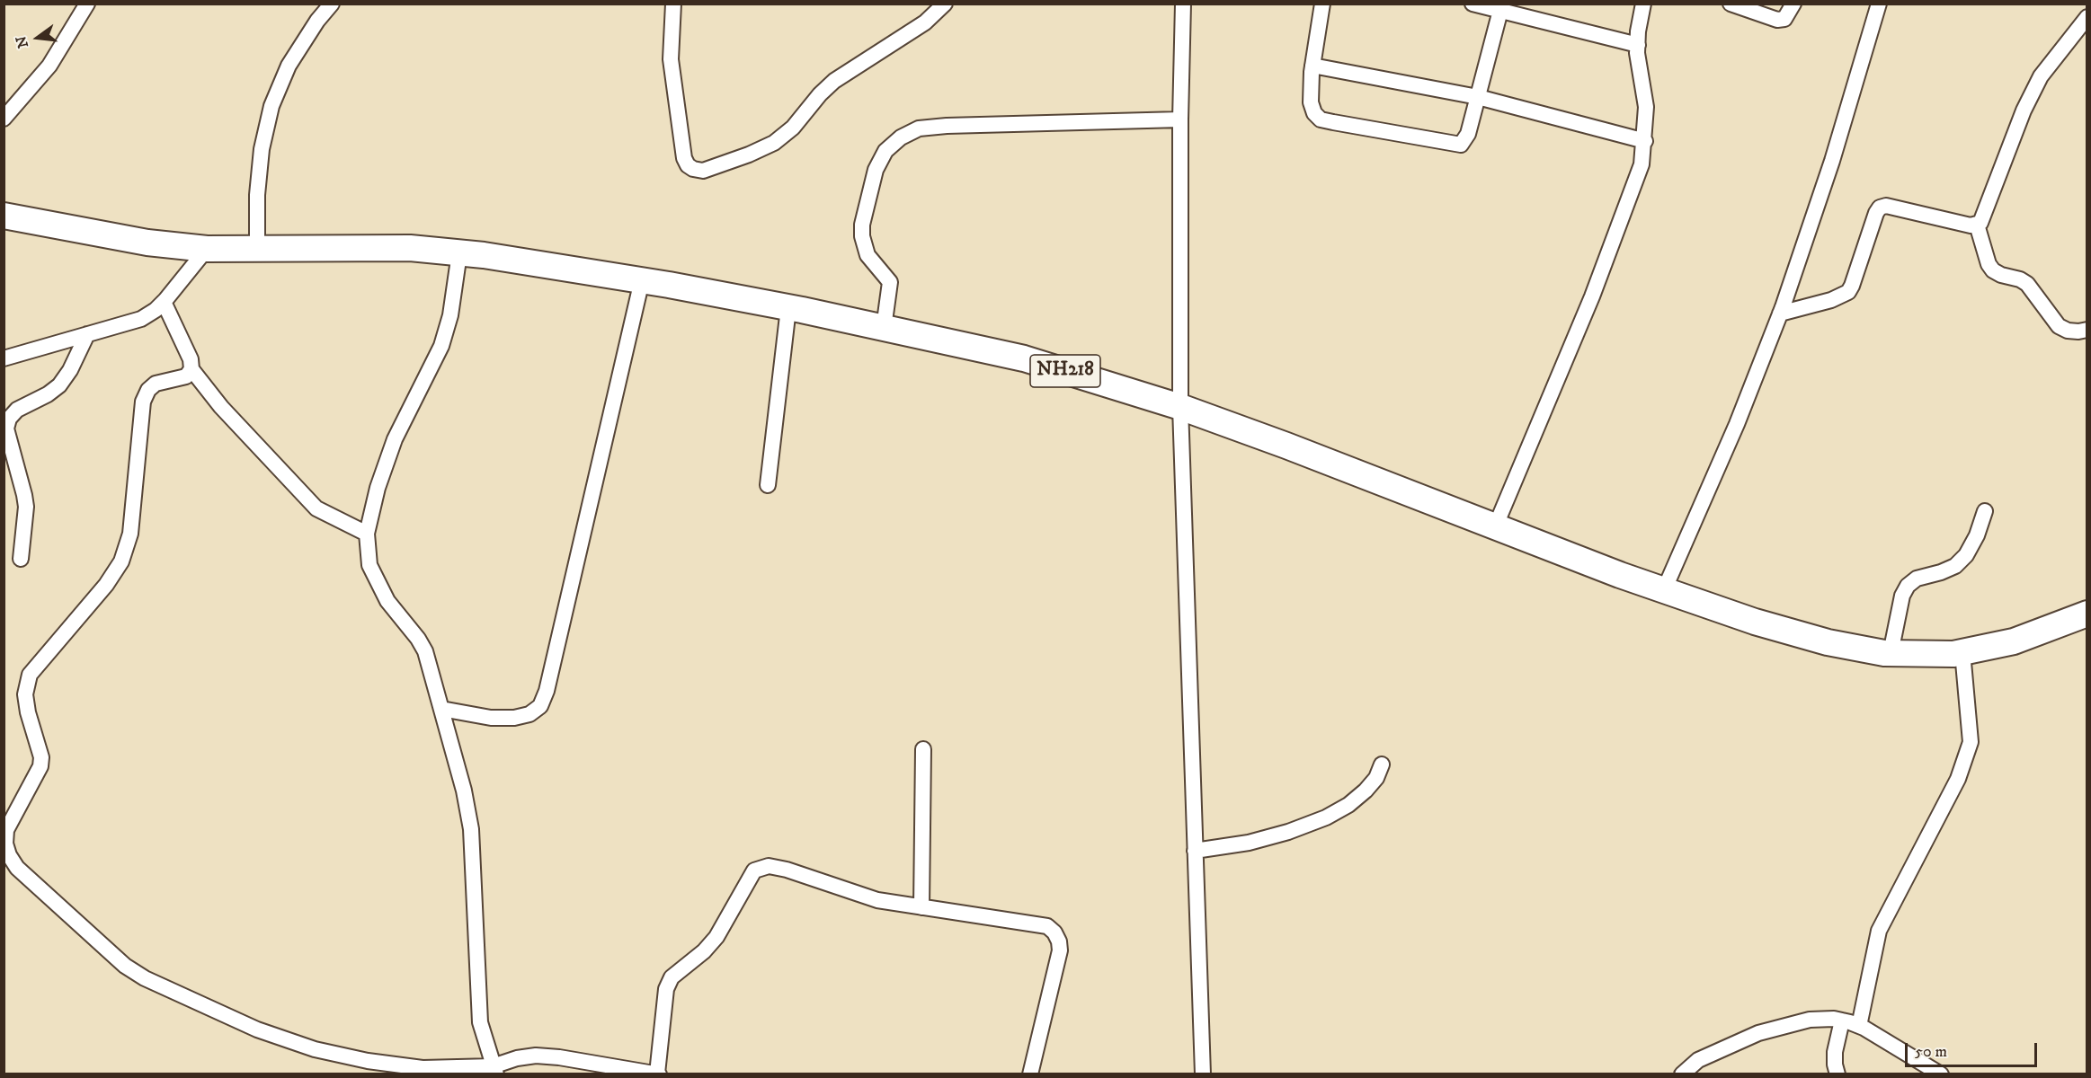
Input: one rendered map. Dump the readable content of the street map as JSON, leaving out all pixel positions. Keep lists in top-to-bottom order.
{
  "streets": {
    "highway": ["NH218"]
  },
  "scale_bar": "50 m",
  "north": "left"
}
